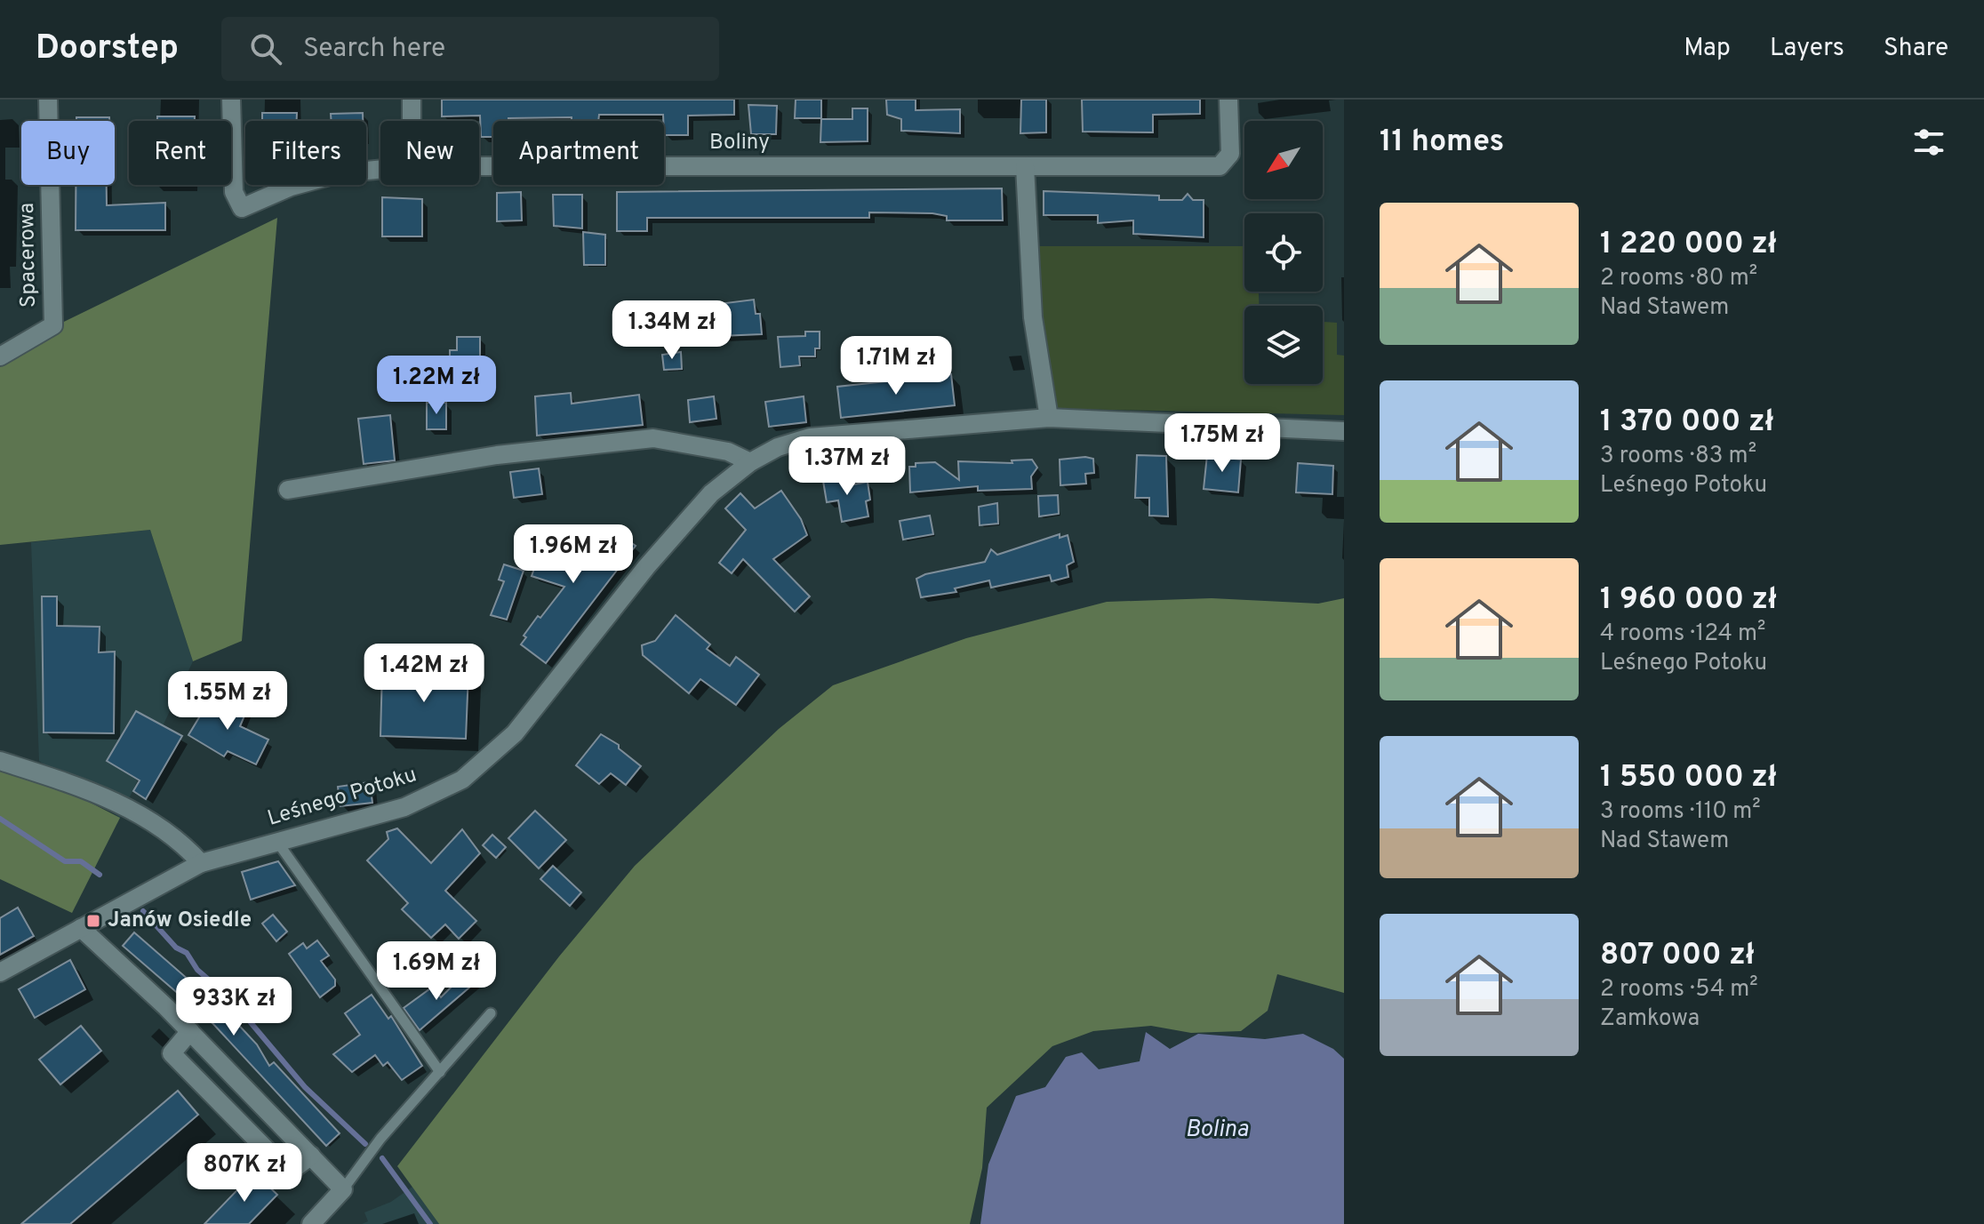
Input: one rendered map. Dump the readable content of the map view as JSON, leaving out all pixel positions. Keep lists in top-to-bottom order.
{
  "streets": {
    "street": ["Boliny", "Spacerowa", "Leśnego Potoku"]
  },
  "water": ["Bolina"],
  "places": {
    "transit": ["Janów Osiedle"]
  },
  "north": "bottom left",
  "page": {
    "header": "Doorstep",
    "search": "Search here",
    "nav": ["Map", "Layers", "Share"],
    "heading": "11 homes",
    "chip": [
      "Buy",
      "Rent",
      "Filters",
      "New",
      "Apartment"
    ],
    "list": [
      {
        "name": "1 220 000 zł",
        "note": "2 rooms · 80 m² · Nad Stawem"
      },
      {
        "name": "1 370 000 zł",
        "note": "3 rooms · 83 m² · Leśnego Potoku"
      },
      {
        "name": "1 960 000 zł",
        "note": "4 rooms · 124 m² · Leśnego Potoku"
      },
      {
        "name": "1 550 000 zł",
        "note": "3 rooms · 110 m² · Nad Stawem"
      },
      {
        "name": "807 000 zł",
        "note": "2 rooms · 54 m² · Zamkowa"
      }
    ],
    "price": [
      "1.34M zł",
      "1.71M zł",
      "1.22M zł",
      "1.75M zł",
      "1.37M zł",
      "1.96M zł",
      "1.42M zł",
      "1.55M zł",
      "1.69M zł",
      "933K zł",
      "807K zł"
    ]
  }
}
